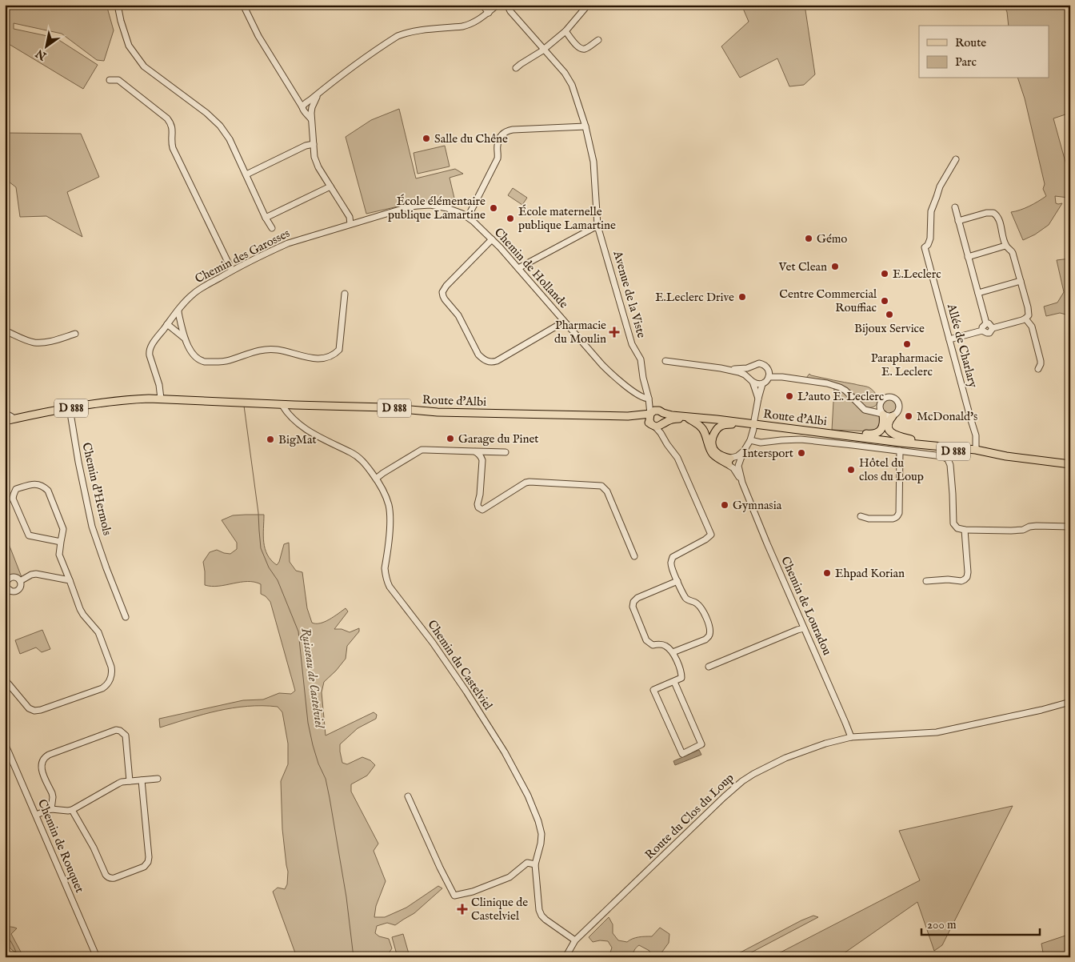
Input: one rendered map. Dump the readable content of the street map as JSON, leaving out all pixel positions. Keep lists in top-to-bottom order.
{
  "streets": {
    "main road": ["Route d'Albi", "D 888"],
    "street": [
      "Chemin des Garosses",
      "Chemin de Hollande",
      "Avenue de la Viste",
      "Allée de Charlary",
      "Chemin d'Hermols",
      "Chemin de Louradou",
      "Chemin du Castelviel",
      "Route du Clos du Loup",
      "Chemin de Rouquet"
    ]
  },
  "crossings": [
    ["Chemin des Garosses", "Chemin de Hollande"],
    ["Chemin des Garosses", "Route d'Albi"],
    ["Chemin des Garosses", "D 888"],
    ["Chemin de Hollande", "Avenue de la Viste"],
    ["Avenue de la Viste", "Route d'Albi"],
    ["Allée de Charlary", "Route d'Albi"],
    ["Route d'Albi", "D 888"],
    ["Route d'Albi", "Chemin du Castelviel"],
    ["D 888", "Chemin d'Hermols"],
    ["Chemin de Louradou", "Route du Clos du Loup"],
    ["Chemin du Castelviel", "Route du Clos du Loup"]
  ],
  "water": ["Ruisseau de Castelviel"],
  "places": {
    "other": [
      "Salle du Chêne",
      "École élémentaire publique Lamartine",
      "École maternelle publique Lamartine",
      "Gémo",
      "Vet Clean",
      "E.Leclerc",
      "E.Leclerc Drive",
      "Centre Commercial Rouffiac",
      "Bijoux Service",
      "Parapharmacie E. Leclerc",
      "L'auto E. Leclerc",
      "McDonald's",
      "Garage du Pinet",
      "BigMat",
      "Intersport",
      "Hôtel du clos du Loup",
      "Gymnasia",
      "Ehpad Korian"
    ],
    "health": ["Pharmacie du Moulin", "Clinique de Castelviel"]
  },
  "legend": ["Route", "Parc"],
  "scale_bar": "200 m",
  "north": "bottom left"
}
